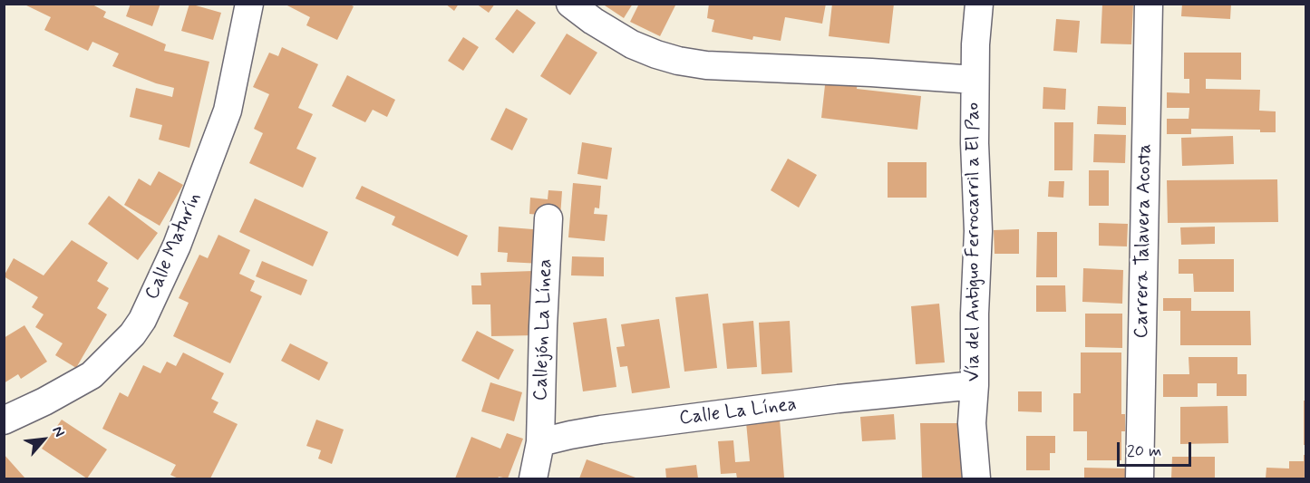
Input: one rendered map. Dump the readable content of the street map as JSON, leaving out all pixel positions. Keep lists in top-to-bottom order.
{
  "streets": {
    "street": [
      "Carrera Talavera Acosta",
      "Vía del Antiguo Ferrocarril a El Pao",
      "Calle Maturín",
      "Callejón La Línea",
      "Calle La Línea"
    ]
  },
  "crossings": [
    ["Vía del Antiguo Ferrocarril a El Pao", "Calle La Línea"],
    ["Callejón La Línea", "Calle La Línea"]
  ],
  "scale_bar": "20 m",
  "north": "top right"
}
